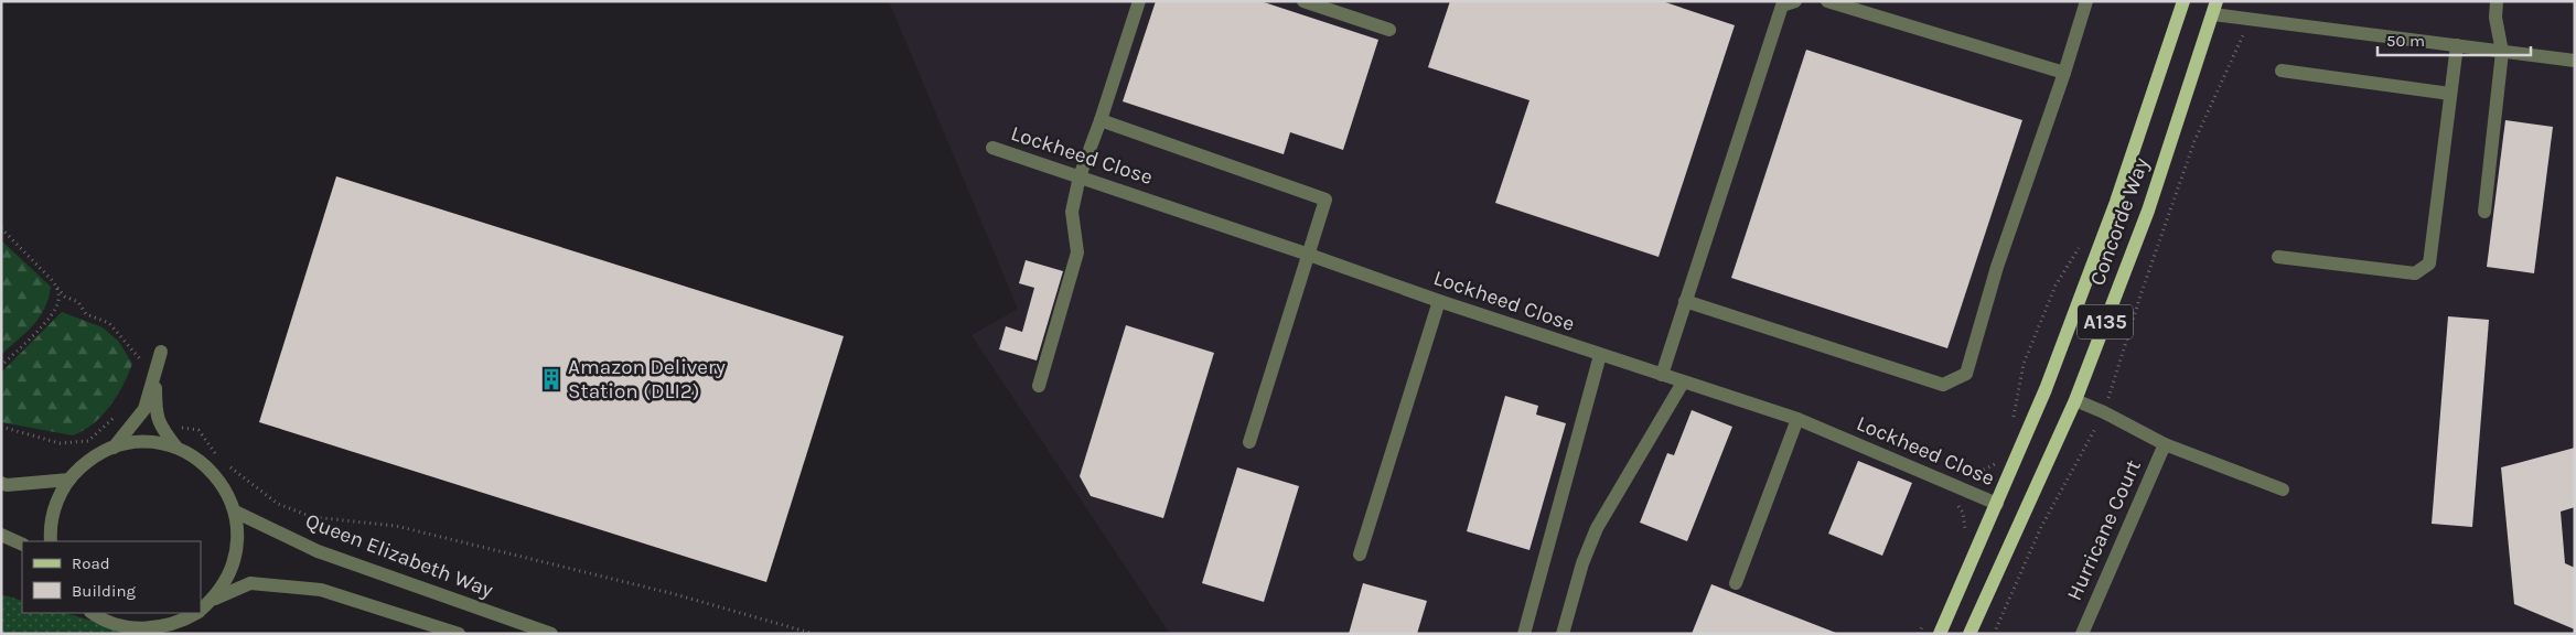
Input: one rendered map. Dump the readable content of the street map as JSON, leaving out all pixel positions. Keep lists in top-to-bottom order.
{
  "streets": {
    "main road": ["Concorde Way", "A135"],
    "street": ["Lockheed Close", "Hurricane Court", "Queen Elizabeth Way"]
  },
  "crossings": [
    ["Lockheed Close", "Concorde Way"],
    ["Concorde Way", "Hurricane Court"]
  ],
  "places": {
    "building": ["Amazon Delivery Station (DLI2)"]
  },
  "legend": ["Road", "Building"],
  "scale_bar": "50 m"
}
